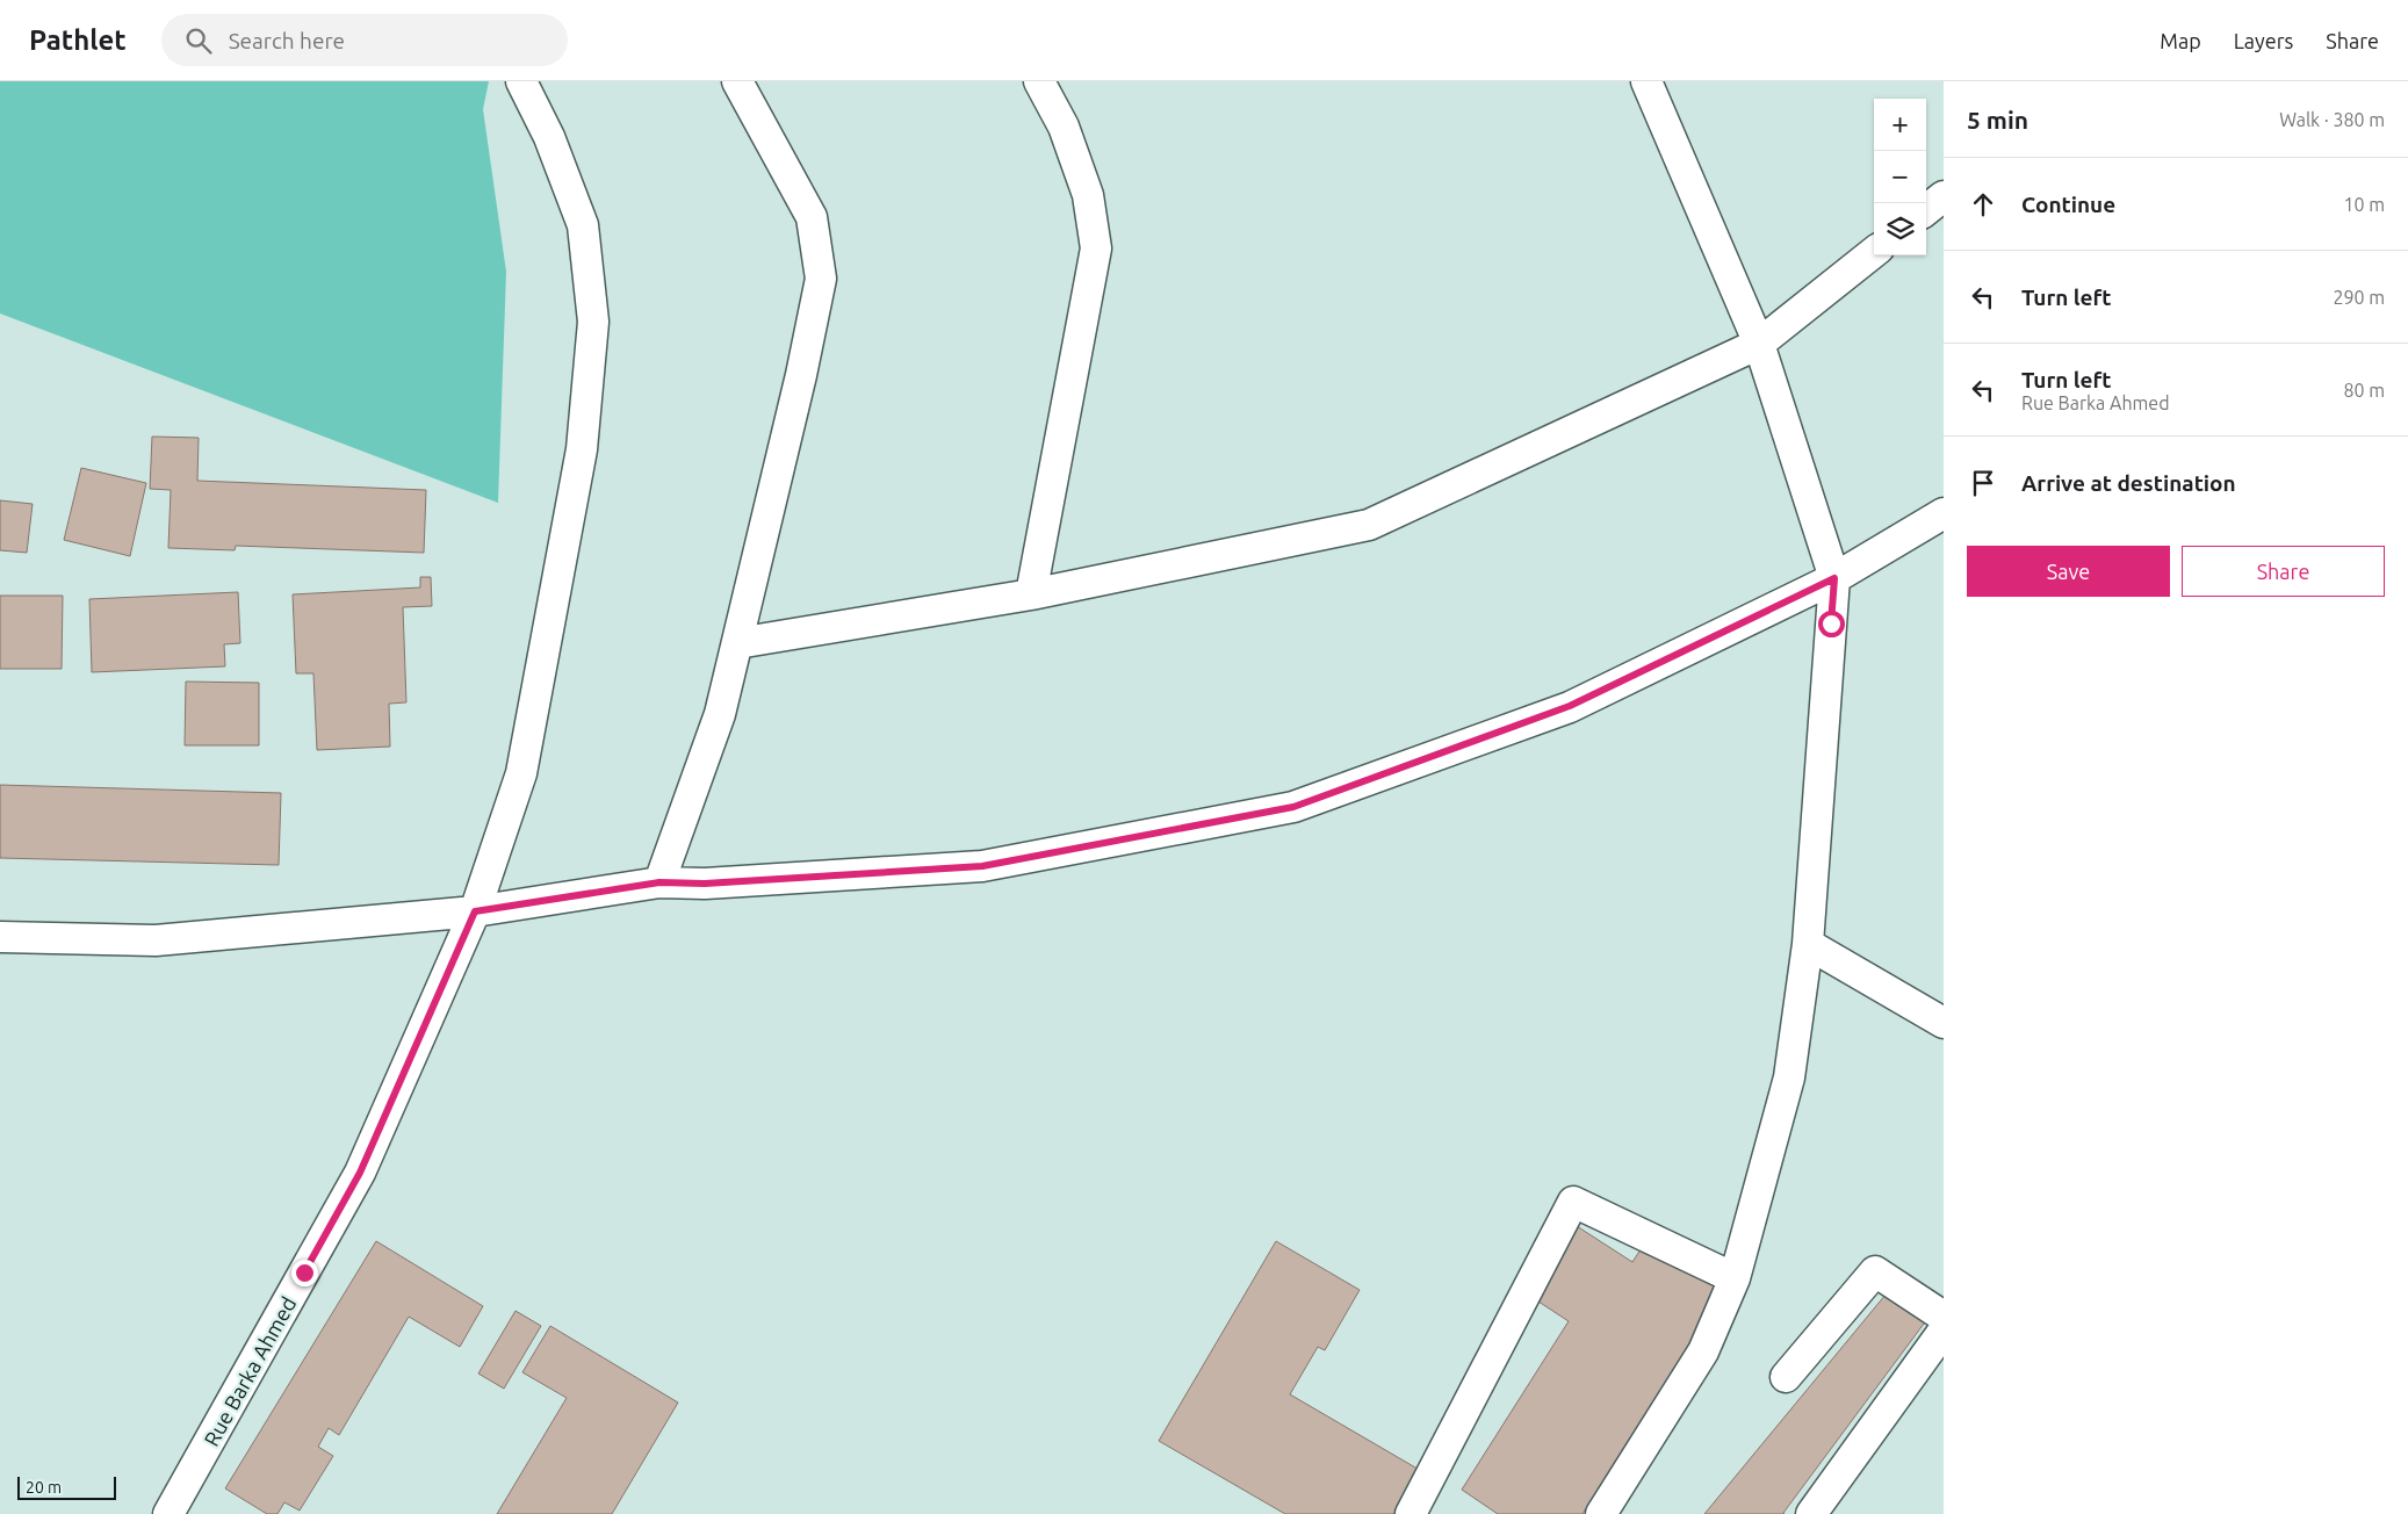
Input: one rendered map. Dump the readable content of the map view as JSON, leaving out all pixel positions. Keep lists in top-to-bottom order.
{
  "streets": {
    "street": ["Rue Barka Ahmed"]
  },
  "scale_bar": "20 m",
  "page": {
    "header": "Pathlet",
    "search": "Search here",
    "nav": ["Map", "Layers", "Share"],
    "heading": ["5 min", "Walk · 380 m"],
    "map_buttons": ["+", "−"],
    "list": [
      ["Continue", "10 m"],
      ["Turn left", "290 m"],
      ["Turn left", "Rue Barka Ahmed", "80 m"],
      "Arrive at destination"
    ],
    "buttons": ["Save", "Share"],
    "scale": "20 m"
  }
}
